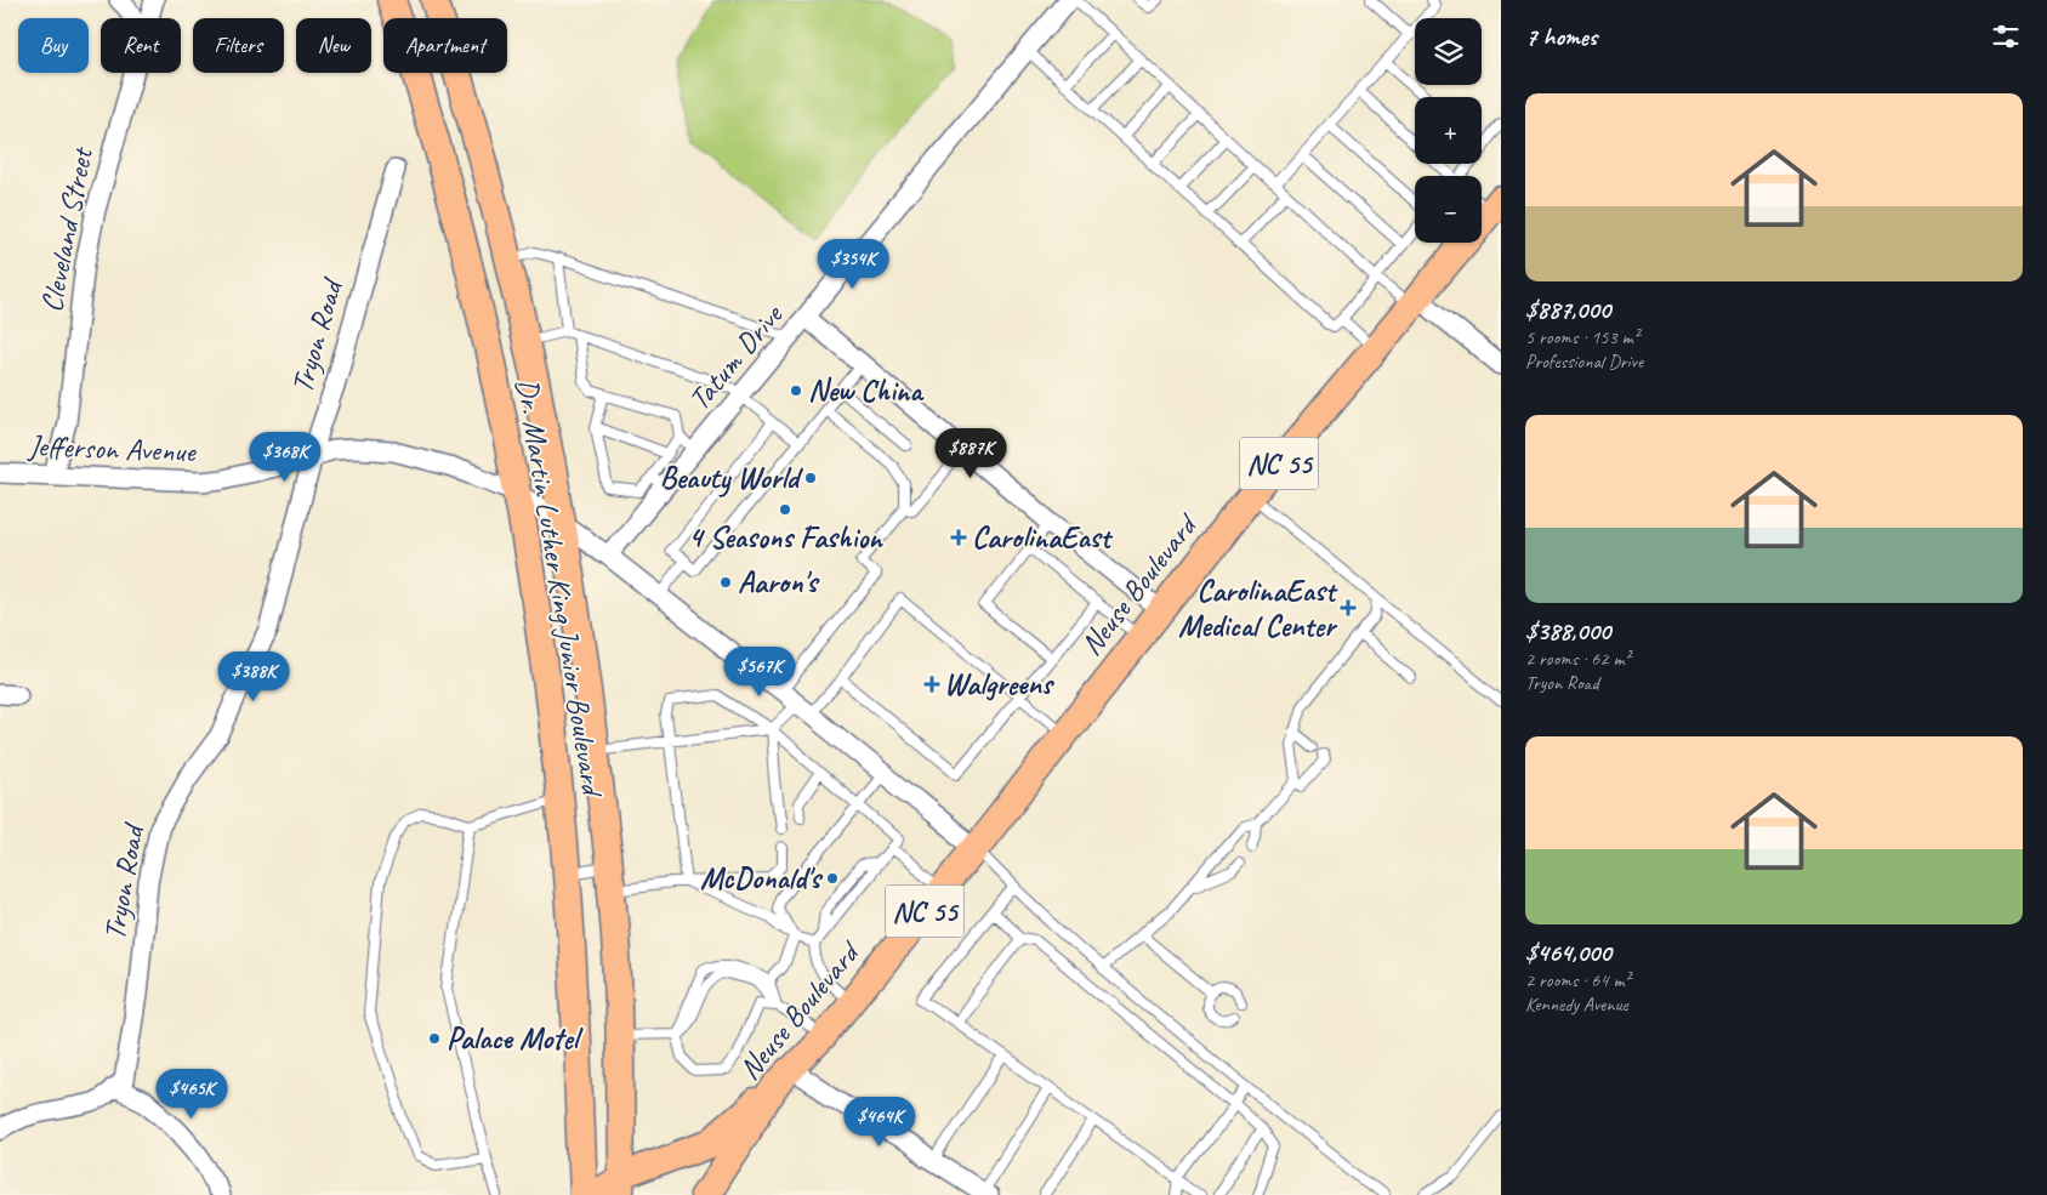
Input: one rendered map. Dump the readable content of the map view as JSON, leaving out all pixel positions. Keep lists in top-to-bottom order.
{
  "streets": {
    "main road": ["NC 55", "Dr. Martin Luther King Junior Boulevard", "Neuse Boulevard"],
    "street": [
      "Cleveland Street",
      "Tryon Road",
      "Tatum Drive",
      "Jefferson Avenue"
    ]
  },
  "crossings": [
    ["Cleveland Street", "Jefferson Avenue"],
    ["Tryon Road", "Jefferson Avenue"],
    ["Tatum Drive", "Jefferson Avenue"],
    ["Jefferson Avenue", "Dr. Martin Luther King Junior Boulevard"],
    ["Jefferson Avenue", "Neuse Boulevard"],
    ["NC 55", "Dr. Martin Luther King Junior Boulevard"],
    ["NC 55", "Neuse Boulevard"]
  ],
  "places": {
    "other": [
      "New China",
      "Beauty World",
      "4 Seasons Fashion",
      "Aaron's",
      "McDonald's",
      "Palace Motel"
    ],
    "health": ["CarolinaEast", "CarolinaEast Medical Center", "Walgreens"]
  },
  "page": {
    "heading": "7 homes",
    "map_buttons": ["+", "−"],
    "chip": [
      "Buy",
      "Rent",
      "Filters",
      "New",
      "Apartment"
    ],
    "list": [
      {
        "name": "$887,000",
        "note": "5 rooms · 153 m² · Professional Drive"
      },
      {
        "name": "$388,000",
        "note": "2 rooms · 62 m² · Tryon Road"
      },
      {
        "name": "$464,000",
        "note": "2 rooms · 64 m² · Kennedy Avenue"
      }
    ],
    "price": [
      "$354K",
      "$887K",
      "$368K",
      "$567K",
      "$388K",
      "$465K",
      "$464K"
    ]
  }
}
